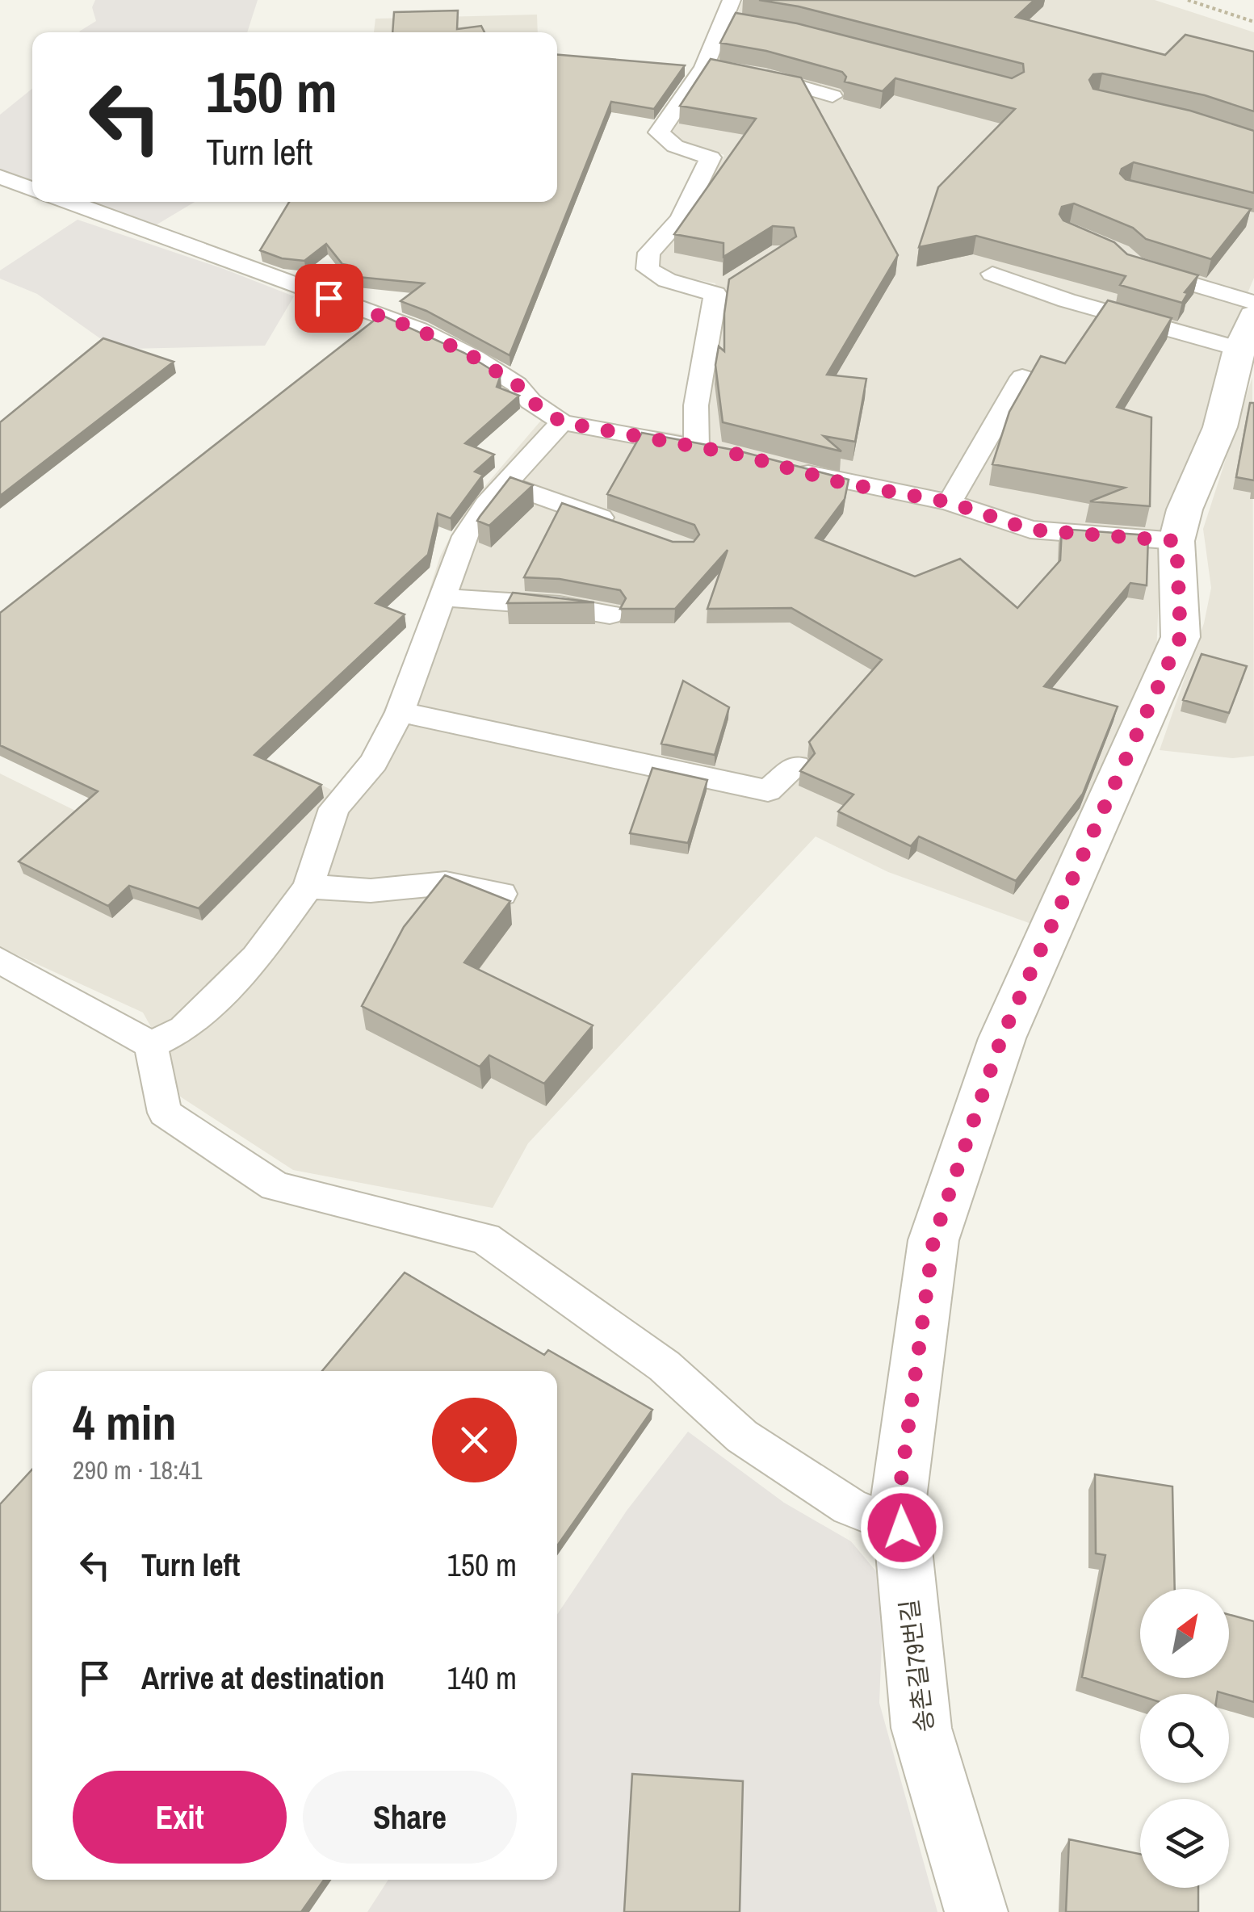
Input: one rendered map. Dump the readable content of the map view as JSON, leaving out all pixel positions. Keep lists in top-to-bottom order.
{
  "streets": {
    "street": ["송촌길79번길"]
  },
  "north": "top right",
  "page": {
    "turn": ["150 m", "Turn left"],
    "heading": ["4 min", "290 m · 18:41"],
    "list": [
      {
        "name": "Turn left",
        "value": "150 m"
      },
      {
        "name": "Arrive at destination",
        "value": "140 m"
      }
    ],
    "buttons": ["Exit", "Share"]
  }
}
